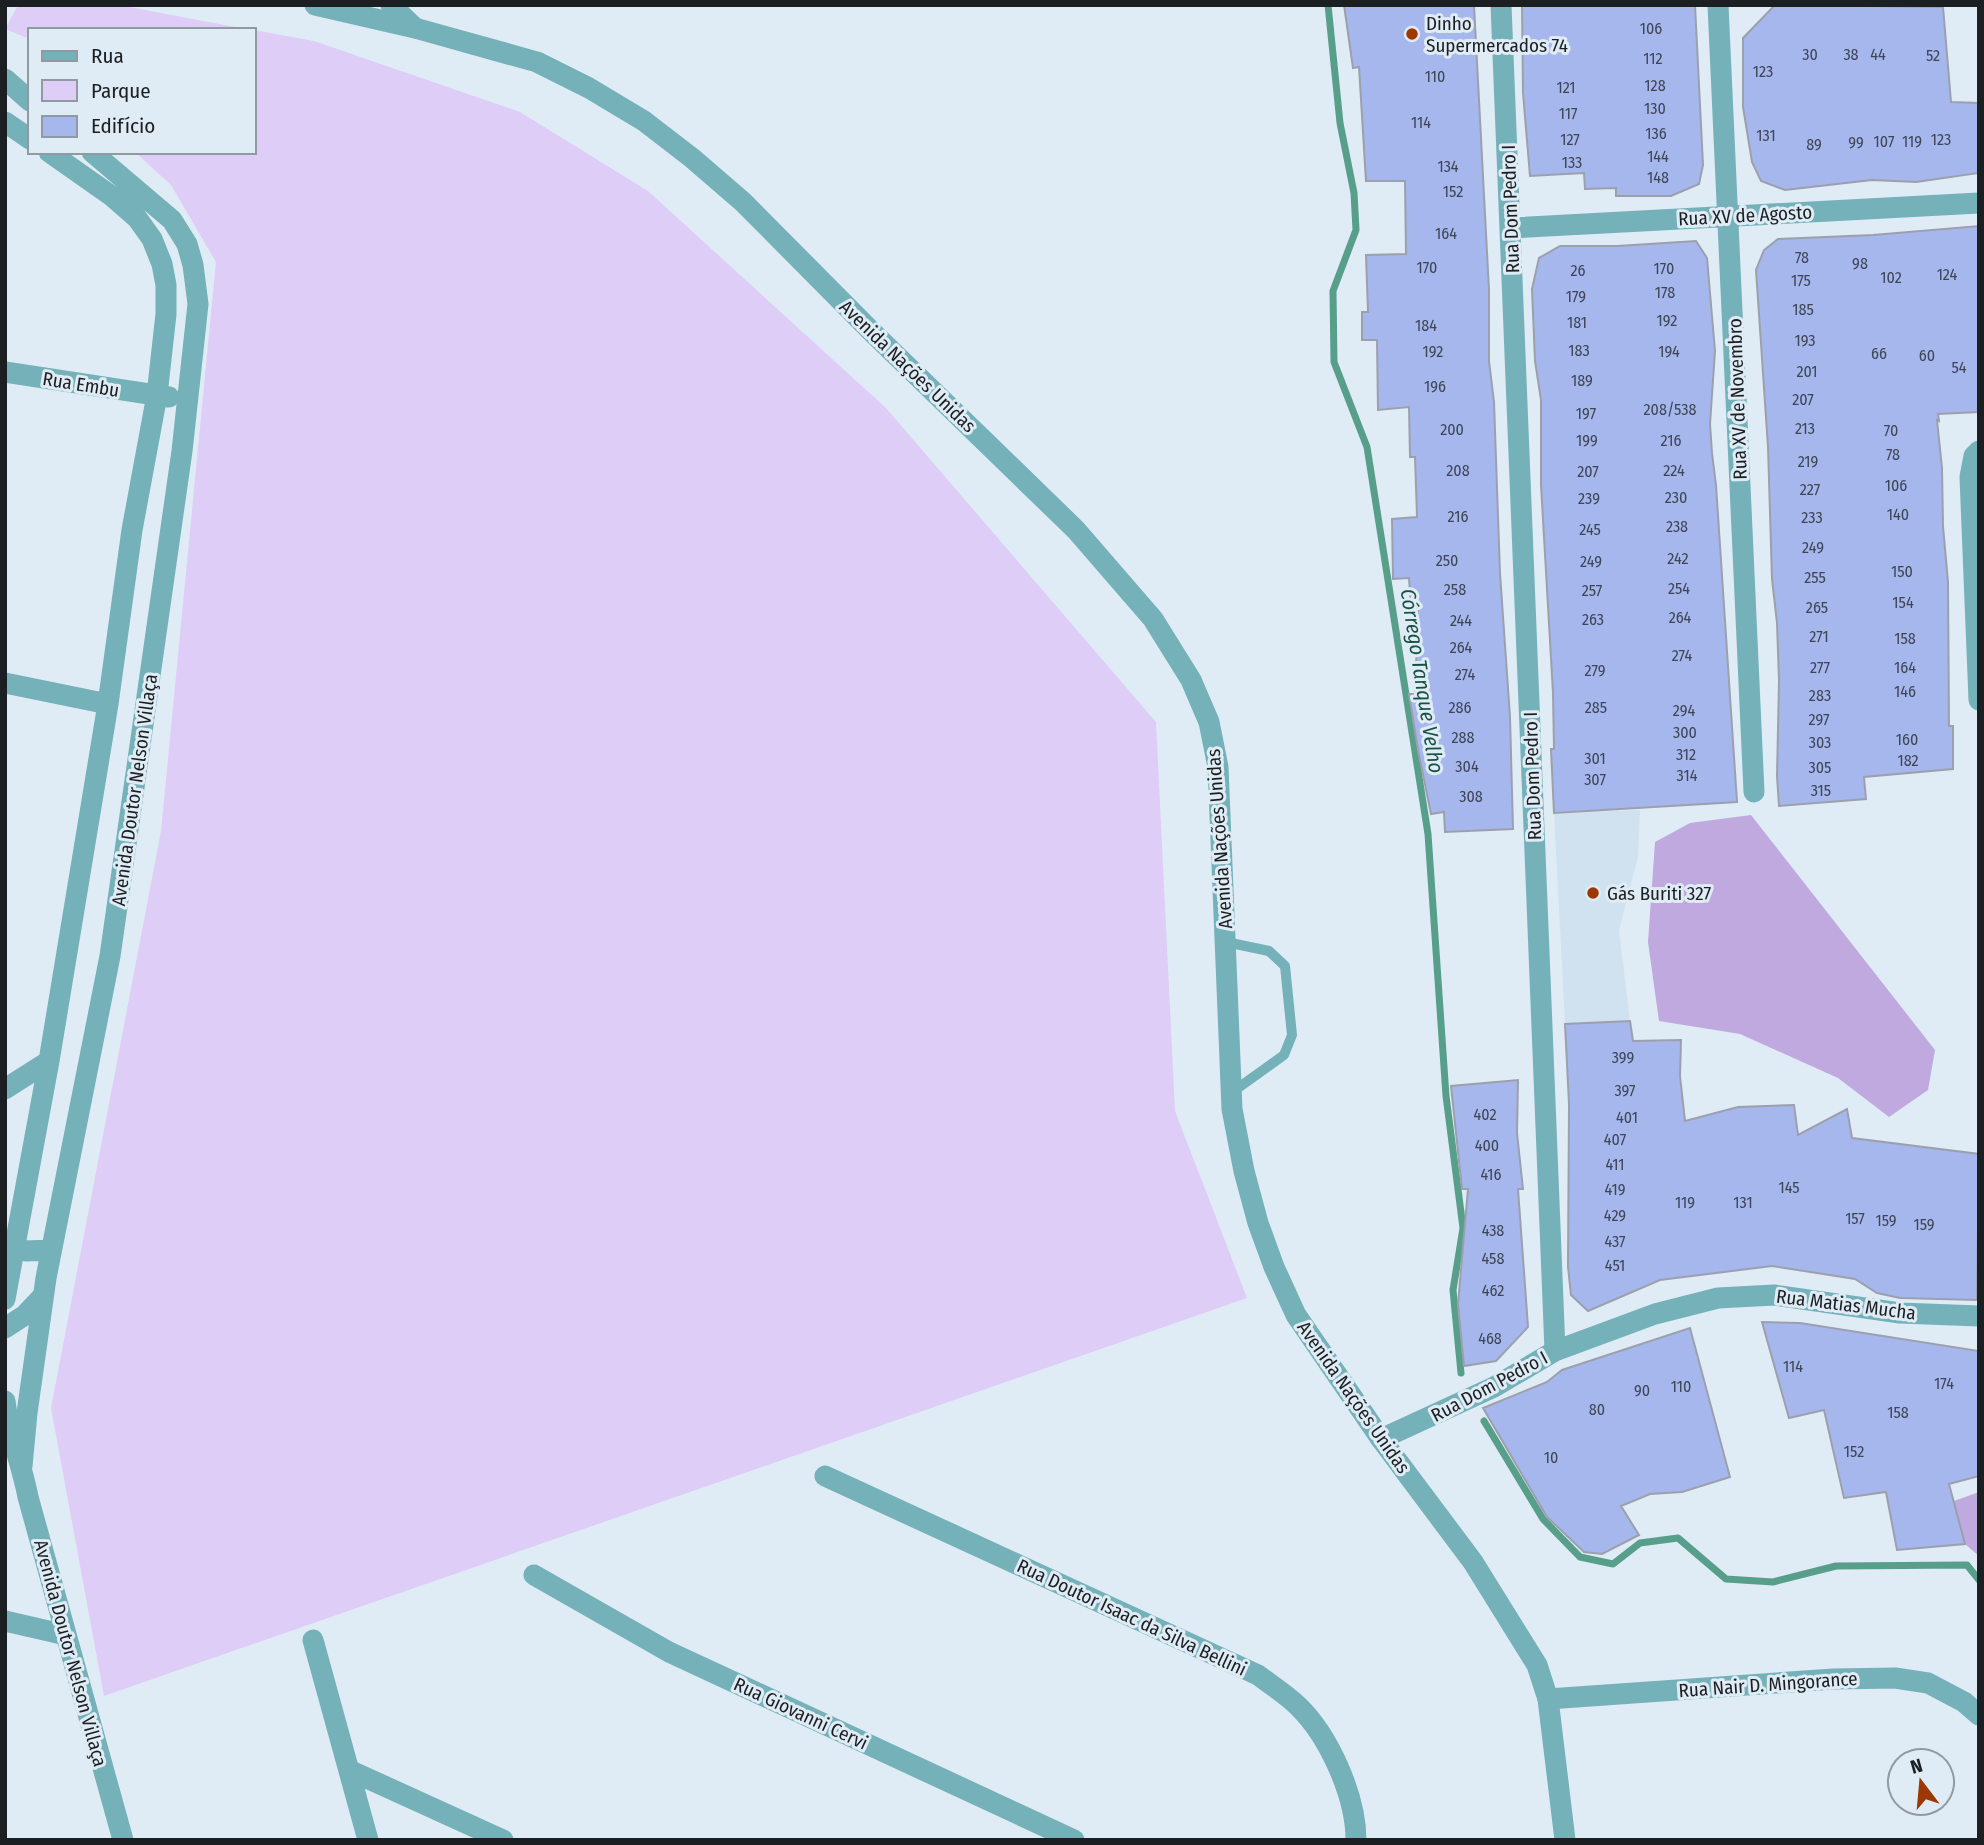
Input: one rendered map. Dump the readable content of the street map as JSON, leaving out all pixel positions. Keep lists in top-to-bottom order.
{
  "streets": {
    "street": [
      "Rua Dom Pedro I",
      "Rua XV de Agosto",
      "Avenida Nações Unidas",
      "Rua Embu",
      "Rua XV de Novembro",
      "Avenida Doutor Nelson Villaça",
      "Rua Matias Mucha",
      "Rua Doutor Isaac da Silva Bellini",
      "Rua Nair D. Mingorance",
      "Rua Giovanni Cervi"
    ]
  },
  "crossings": [
    ["Rua Dom Pedro I", "Rua XV de Agosto"],
    ["Rua Dom Pedro I", "Avenida Nações Unidas"],
    ["Rua Dom Pedro I", "Rua Matias Mucha"],
    ["Rua XV de Agosto", "Rua XV de Novembro"],
    ["Avenida Nações Unidas", "Rua Nair D. Mingorance"],
    ["Rua Embu", "Avenida Doutor Nelson Villaça"]
  ],
  "water": ["Córrego Tanque Velho"],
  "places": ["Dinho Supermercados 74", "Gás Buriti 327"],
  "house_numbers": [
    "106",
    "30",
    "38",
    "44",
    "52",
    "112",
    "123",
    "110",
    "128",
    "121",
    "130",
    "117",
    "114",
    "136",
    "131",
    "127",
    "123",
    "107",
    "119",
    "99",
    "89",
    "144",
    "133",
    "134",
    "148",
    "152",
    "164",
    "78",
    "98",
    "170",
    "170",
    "26",
    "124",
    "102",
    "175",
    "178",
    "179",
    "185",
    "192",
    "181",
    "184",
    "193",
    "183",
    "192",
    "194",
    "66",
    "60",
    "54",
    "201",
    "189",
    "196",
    "207",
    "208/538",
    "197",
    "213",
    "200",
    "70",
    "199",
    "216",
    "78",
    "219",
    "208",
    "224",
    "207",
    "106",
    "227",
    "230",
    "239",
    "140",
    "216",
    "233",
    "238",
    "245",
    "249",
    "242",
    "250",
    "249",
    "150",
    "255",
    "254",
    "258",
    "257",
    "154",
    "265",
    "264",
    "263",
    "244",
    "271",
    "158",
    "264",
    "274",
    "277",
    "164",
    "279",
    "274",
    "146",
    "283",
    "286",
    "285",
    "294",
    "297",
    "300",
    "288",
    "160",
    "303",
    "312",
    "301",
    "182",
    "304",
    "305",
    "314",
    "307",
    "315",
    "308",
    "399",
    "397",
    "402",
    "401",
    "407",
    "400",
    "411",
    "416",
    "145",
    "419",
    "119",
    "131",
    "429",
    "157",
    "159",
    "159",
    "438",
    "437",
    "458",
    "451",
    "462",
    "468",
    "114",
    "174",
    "110",
    "90",
    "80",
    "158",
    "152",
    "10"
  ],
  "legend": ["Rua", "Parque", "Edifício"],
  "north": "top"
}
